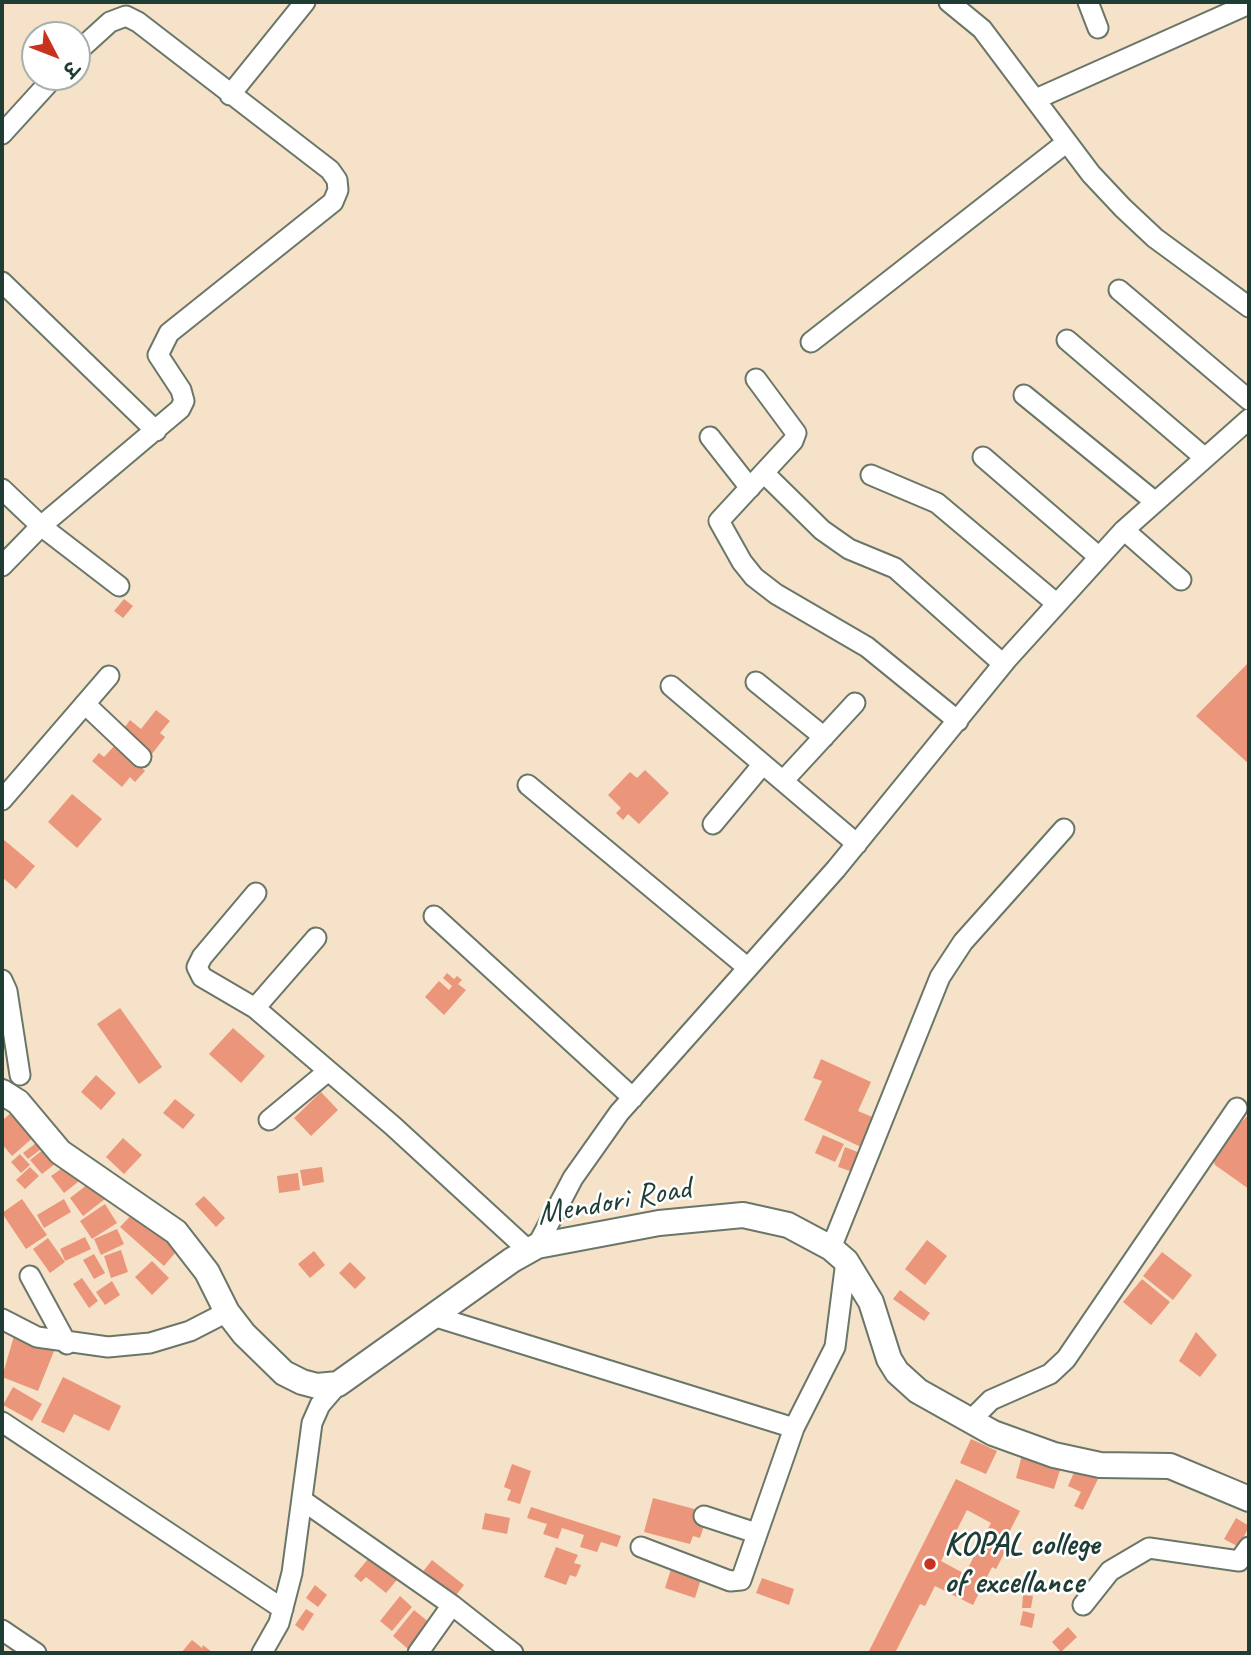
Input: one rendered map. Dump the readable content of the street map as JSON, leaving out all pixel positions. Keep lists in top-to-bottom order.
{
  "streets": {
    "main road": ["Mendori Road"]
  },
  "places": ["KOPAL college of excellance"],
  "north": "bottom right"
}
